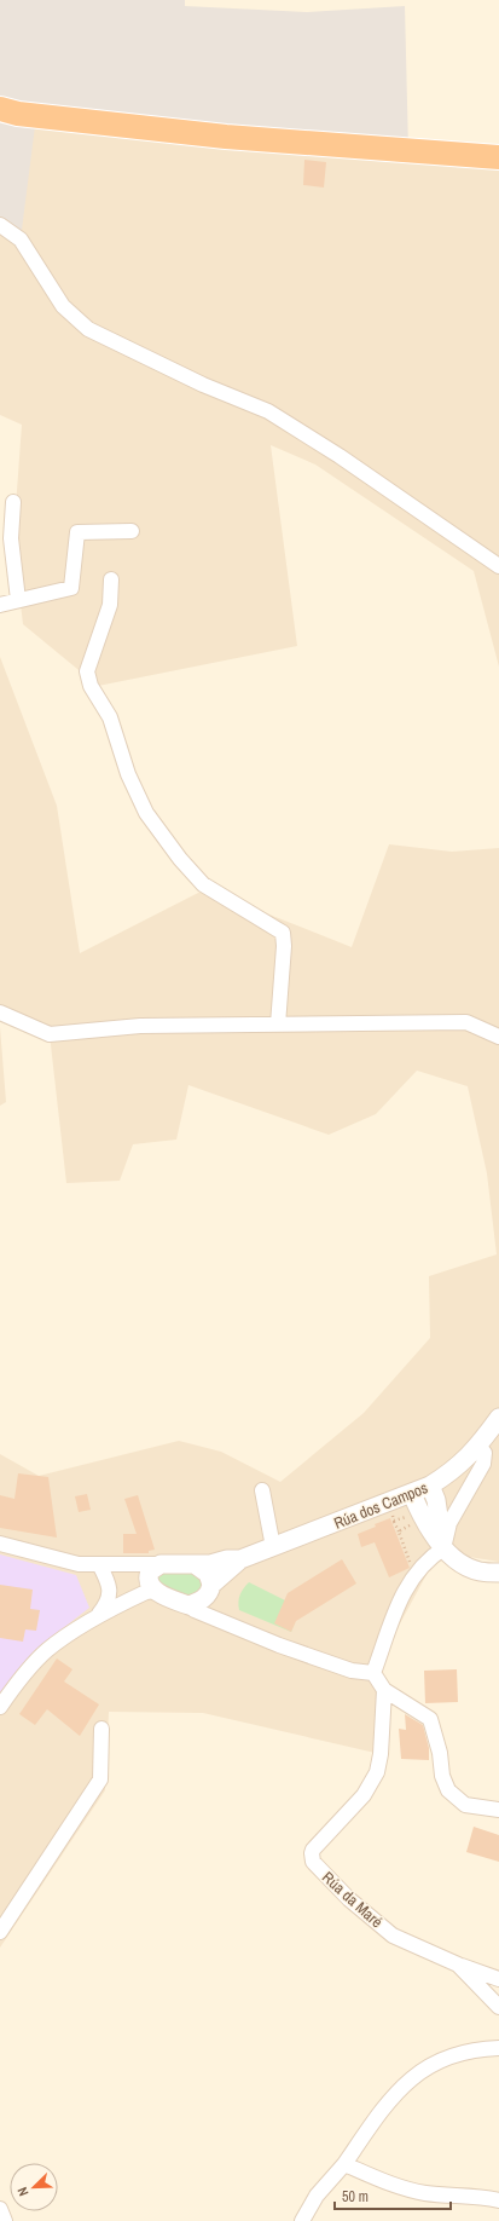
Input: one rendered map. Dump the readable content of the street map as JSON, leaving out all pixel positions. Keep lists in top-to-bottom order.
{
  "streets": {
    "street": ["Rúa dos Campos", "Rúa da Maré"]
  },
  "scale_bar": "50 m",
  "north": "bottom left"
}
